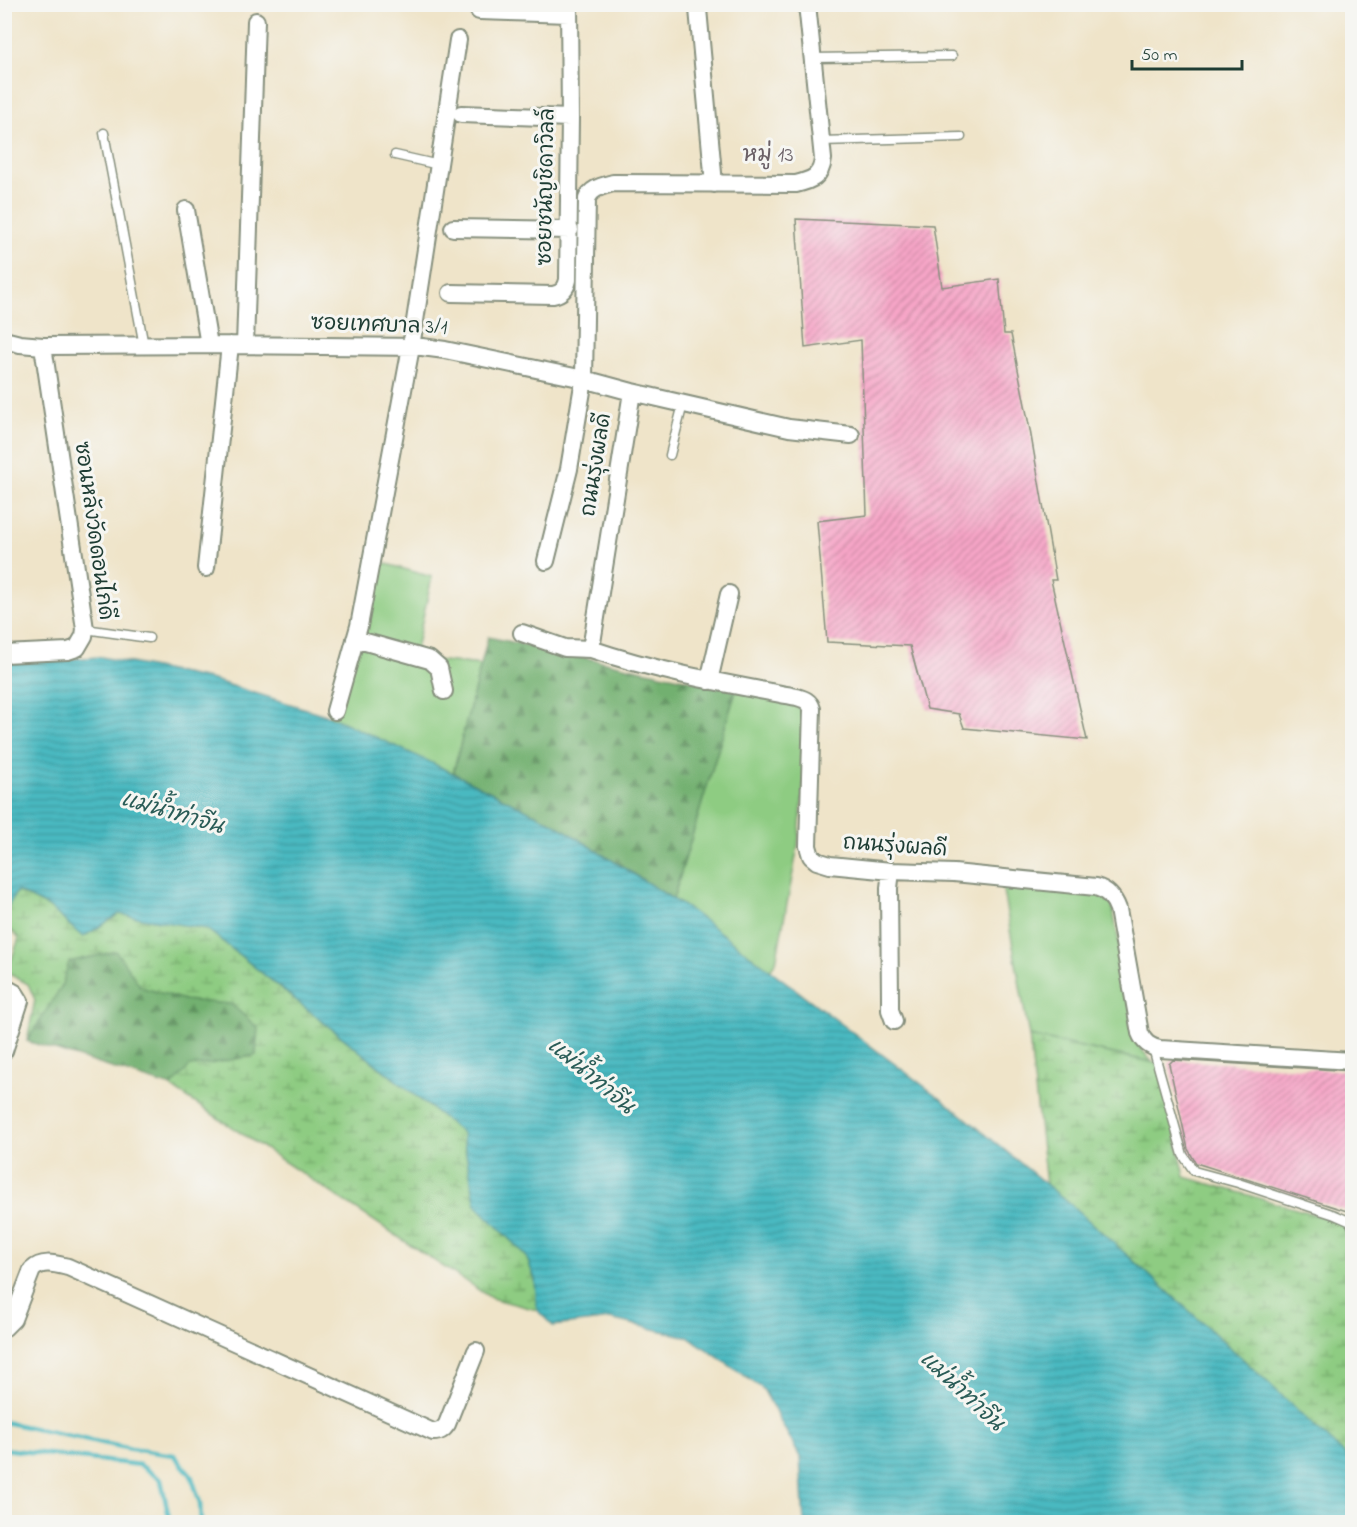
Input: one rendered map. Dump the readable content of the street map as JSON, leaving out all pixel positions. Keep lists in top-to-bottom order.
{
  "streets": {
    "street": [
      "ซอยชนัญชิดาวิลล์",
      "ซอยเทศบาล 3/1",
      "ถนนรุ่งผลดี",
      "ซอนหลังวัดดอนไก่ดี"
    ]
  },
  "crossings": [
    ["ซอยเทศบาล 3/1", "ถนนรุ่งผลดี"],
    ["ซอยเทศบาล 3/1", "ซอนหลังวัดดอนไก่ดี"]
  ],
  "districts": ["หมู่ 13"],
  "water": ["แม่น้ำท่าจีน"],
  "scale_bar": "50 m"
}
